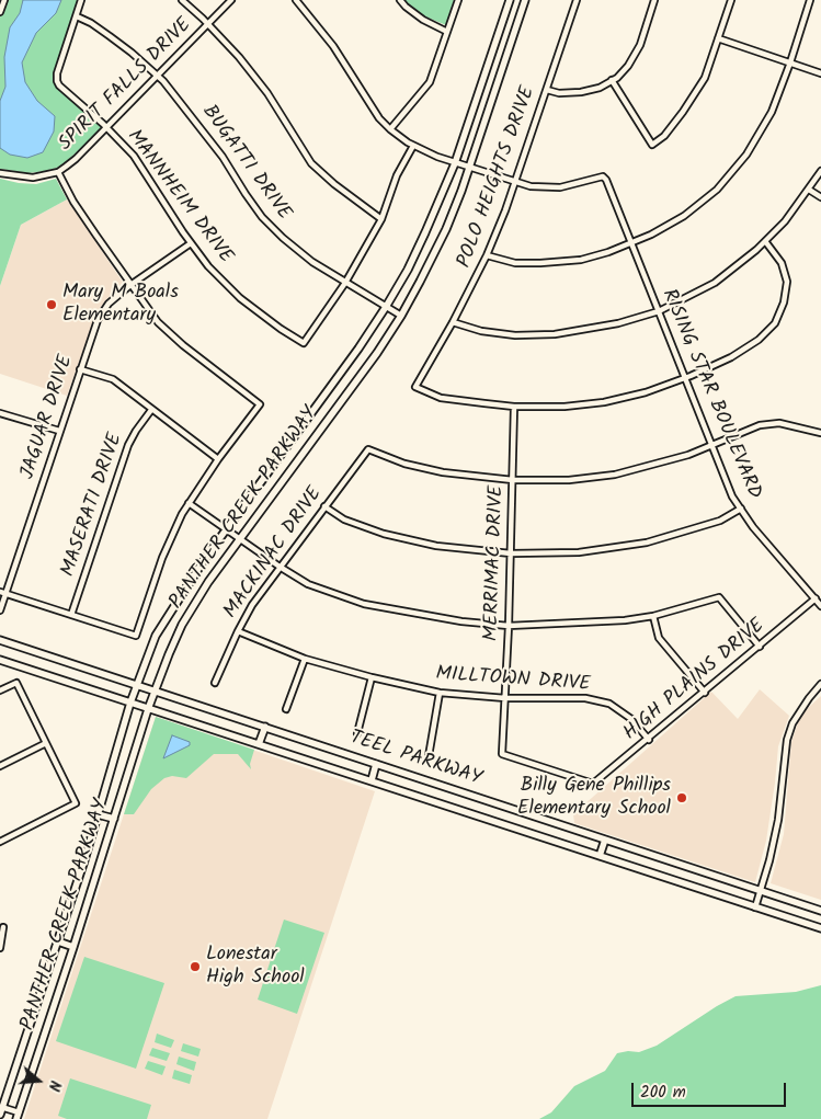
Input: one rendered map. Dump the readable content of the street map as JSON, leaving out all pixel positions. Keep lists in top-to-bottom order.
{
  "streets": {
    "main road": ["PANTHER CREEK PARKWAY", "TEEL PARKWAY"],
    "street": [
      "SPIRIT FALLS DRIVE",
      "BUGATTI DRIVE",
      "POLO HEIGHTS DRIVE",
      "MANNHEIM DRIVE",
      "RISING STAR BOULEVARD",
      "JAGUAR DRIVE",
      "MASERATI DRIVE",
      "MACKINAC DRIVE",
      "MERRIMAC DRIVE",
      "MILLTOWN DRIVE",
      "HIGH PLAINS DRIVE"
    ]
  },
  "crossings": [
    ["SPIRIT FALLS DRIVE", "BUGATTI DRIVE"],
    ["SPIRIT FALLS DRIVE", "MANNHEIM DRIVE"],
    ["BUGATTI DRIVE", "MANNHEIM DRIVE"],
    ["BUGATTI DRIVE", "PANTHER CREEK PARKWAY"],
    ["POLO HEIGHTS DRIVE", "RISING STAR BOULEVARD"],
    ["POLO HEIGHTS DRIVE", "MERRIMAC DRIVE"],
    ["MANNHEIM DRIVE", "JAGUAR DRIVE"],
    ["RISING STAR BOULEVARD", "HIGH PLAINS DRIVE"],
    ["PANTHER CREEK PARKWAY", "TEEL PARKWAY"],
    ["MACKINAC DRIVE", "MERRIMAC DRIVE"],
    ["MACKINAC DRIVE", "MILLTOWN DRIVE"],
    ["MERRIMAC DRIVE", "MILLTOWN DRIVE"],
    ["MERRIMAC DRIVE", "HIGH PLAINS DRIVE"],
    ["MILLTOWN DRIVE", "HIGH PLAINS DRIVE"]
  ],
  "places": ["Mary M Boals Elementary", "Billy Gene Phillips Elementary School", "Lonestar High School"],
  "scale_bar": "200 m",
  "north": "right"
}
